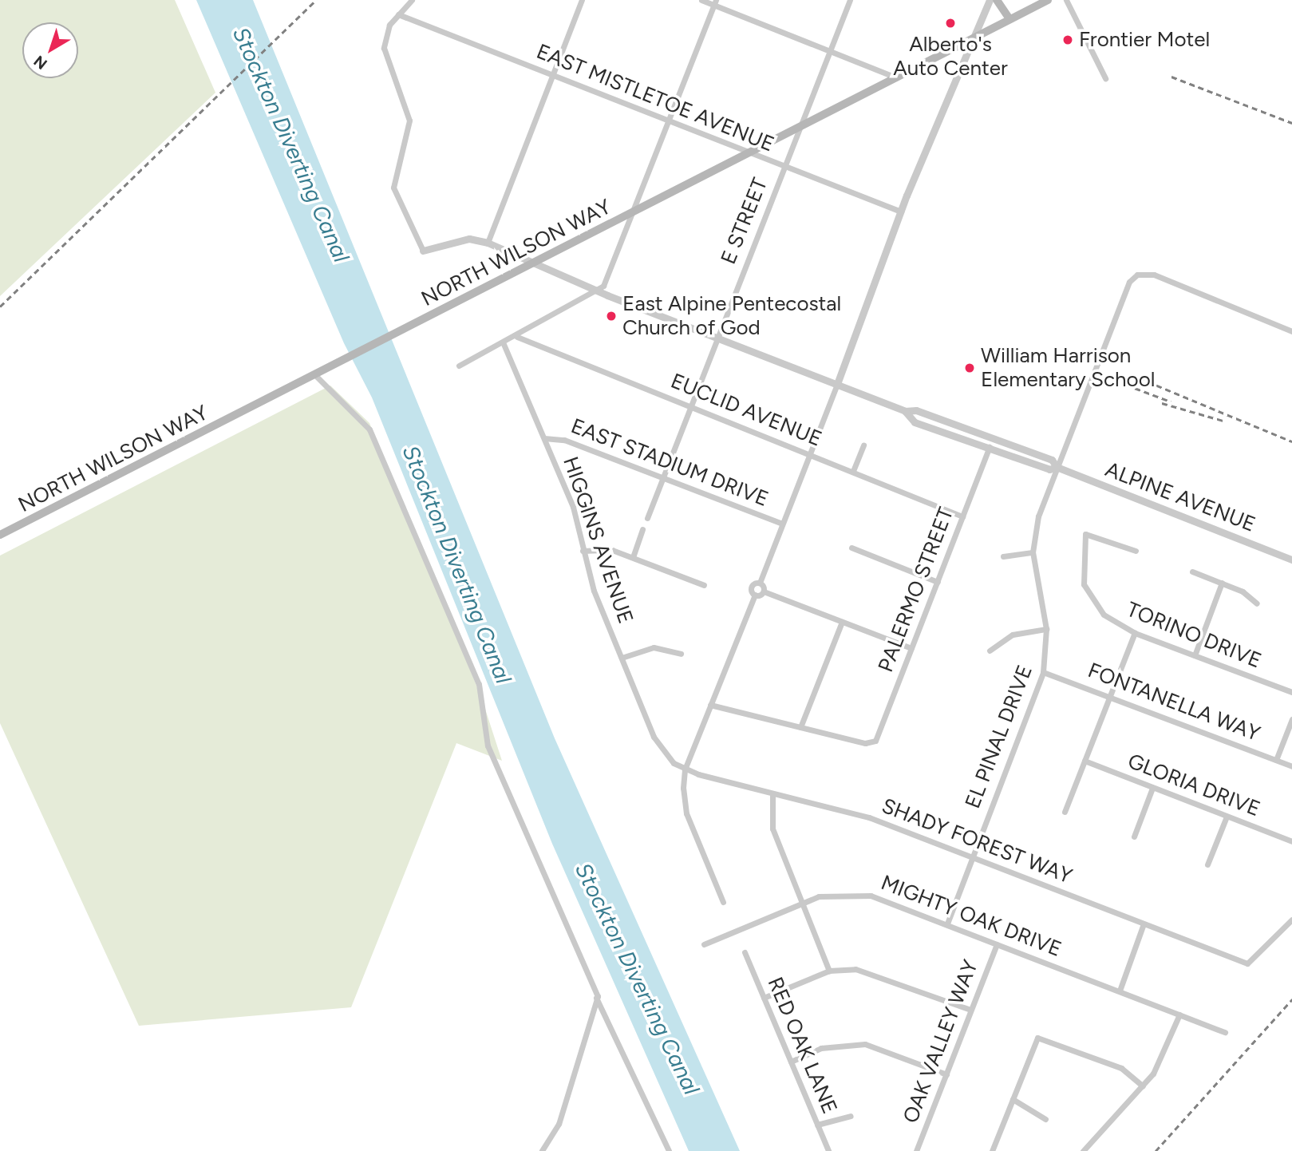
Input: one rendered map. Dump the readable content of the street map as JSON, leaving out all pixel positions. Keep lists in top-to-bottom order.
{
  "streets": {
    "main road": ["NORTH WILSON WAY"],
    "street": [
      "EAST MISTLETOE AVENUE",
      "E STREET",
      "EUCLID AVENUE",
      "EAST STADIUM DRIVE",
      "ALPINE AVENUE",
      "HIGGINS AVENUE",
      "PALERMO STREET",
      "TORINO DRIVE",
      "FONTANELLA WAY",
      "EL PINAL DRIVE",
      "GLORIA DRIVE",
      "SHADY FOREST WAY",
      "MIGHTY OAK DRIVE",
      "OAK VALLEY WAY",
      "RED OAK LANE"
    ]
  },
  "crossings": [
    ["EAST MISTLETOE AVENUE", "E STREET"],
    ["EAST MISTLETOE AVENUE", "NORTH WILSON WAY"],
    ["E STREET", "NORTH WILSON WAY"],
    ["E STREET", "EUCLID AVENUE"],
    ["E STREET", "EAST STADIUM DRIVE"],
    ["E STREET", "ALPINE AVENUE"],
    ["NORTH WILSON WAY", "ALPINE AVENUE"],
    ["EUCLID AVENUE", "PALERMO STREET"],
    ["EAST STADIUM DRIVE", "HIGGINS AVENUE"],
    ["ALPINE AVENUE", "PALERMO STREET"],
    ["ALPINE AVENUE", "EL PINAL DRIVE"],
    ["HIGGINS AVENUE", "SHADY FOREST WAY"],
    ["FONTANELLA WAY", "EL PINAL DRIVE"],
    ["EL PINAL DRIVE", "SHADY FOREST WAY"],
    ["EL PINAL DRIVE", "MIGHTY OAK DRIVE"],
    ["MIGHTY OAK DRIVE", "OAK VALLEY WAY"]
  ],
  "water": ["Stockton Diverting Canal"],
  "places": [
    "Alberto's Auto Center",
    "Frontier Motel",
    "East Alpine Pentecostal Church of God",
    "William Harrison Elementary School"
  ],
  "north": "bottom left"
}
